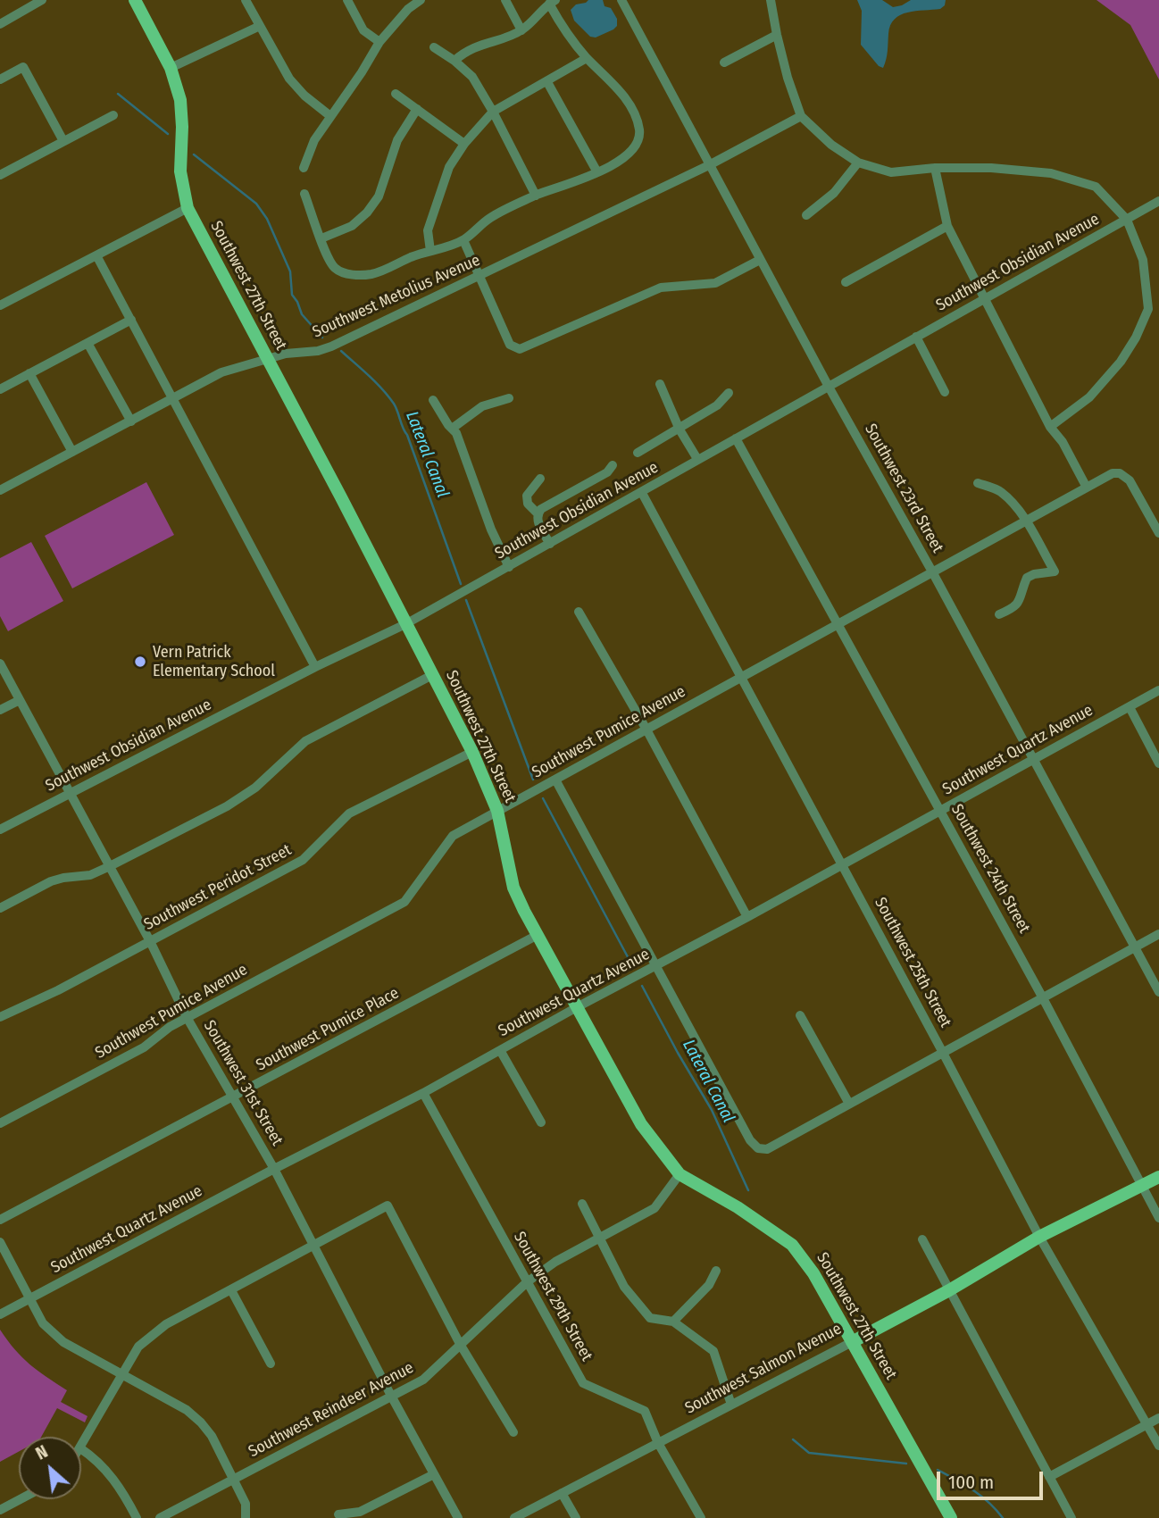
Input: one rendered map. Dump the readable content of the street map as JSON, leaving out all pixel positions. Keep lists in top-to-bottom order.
{
  "streets": {
    "main road": ["Southwest 27th Street", "Southwest Salmon Avenue"],
    "street": [
      "Southwest Obsidian Avenue",
      "Southwest Metolius Avenue",
      "Southwest 23rd Street",
      "Southwest Pumice Avenue",
      "Southwest Quartz Avenue",
      "Southwest 24th Street",
      "Southwest Peridot Street",
      "Southwest 25th Street",
      "Southwest Pumice Place",
      "Southwest 31st Street",
      "Southwest 29th Street",
      "Southwest Reindeer Avenue"
    ]
  },
  "crossings": [
    ["Southwest Obsidian Avenue", "Southwest 27th Street"],
    ["Southwest Obsidian Avenue", "Southwest 23rd Street"],
    ["Southwest Obsidian Avenue", "Southwest 24th Street"],
    ["Southwest Obsidian Avenue", "Southwest 25th Street"],
    ["Southwest Obsidian Avenue", "Southwest 31st Street"],
    ["Southwest 27th Street", "Southwest Metolius Avenue"],
    ["Southwest 27th Street", "Southwest Pumice Avenue"],
    ["Southwest 27th Street", "Southwest Quartz Avenue"],
    ["Southwest 27th Street", "Southwest Peridot Street"],
    ["Southwest 27th Street", "Southwest Pumice Place"],
    ["Southwest 27th Street", "Southwest Salmon Avenue"],
    ["Southwest 27th Street", "Southwest Reindeer Avenue"],
    ["Southwest Metolius Avenue", "Southwest 23rd Street"],
    ["Southwest 23rd Street", "Southwest Pumice Avenue"],
    ["Southwest 23rd Street", "Southwest Quartz Avenue"],
    ["Southwest Pumice Avenue", "Southwest 24th Street"],
    ["Southwest Pumice Avenue", "Southwest 25th Street"],
    ["Southwest Pumice Avenue", "Southwest 31st Street"],
    ["Southwest Quartz Avenue", "Southwest 24th Street"],
    ["Southwest Quartz Avenue", "Southwest 25th Street"],
    ["Southwest Quartz Avenue", "Southwest 31st Street"],
    ["Southwest Quartz Avenue", "Southwest 29th Street"],
    ["Southwest 24th Street", "Southwest Salmon Avenue"],
    ["Southwest Peridot Street", "Southwest 31st Street"],
    ["Southwest 25th Street", "Southwest Salmon Avenue"],
    ["Southwest Pumice Place", "Southwest 31st Street"],
    ["Southwest 31st Street", "Southwest Reindeer Avenue"],
    ["Southwest 29th Street", "Southwest Salmon Avenue"],
    ["Southwest 29th Street", "Southwest Reindeer Avenue"]
  ],
  "water": ["Lateral Canal"],
  "places": ["Vern Patrick Elementary School"],
  "scale_bar": "100 m",
  "north": "top left"
}
